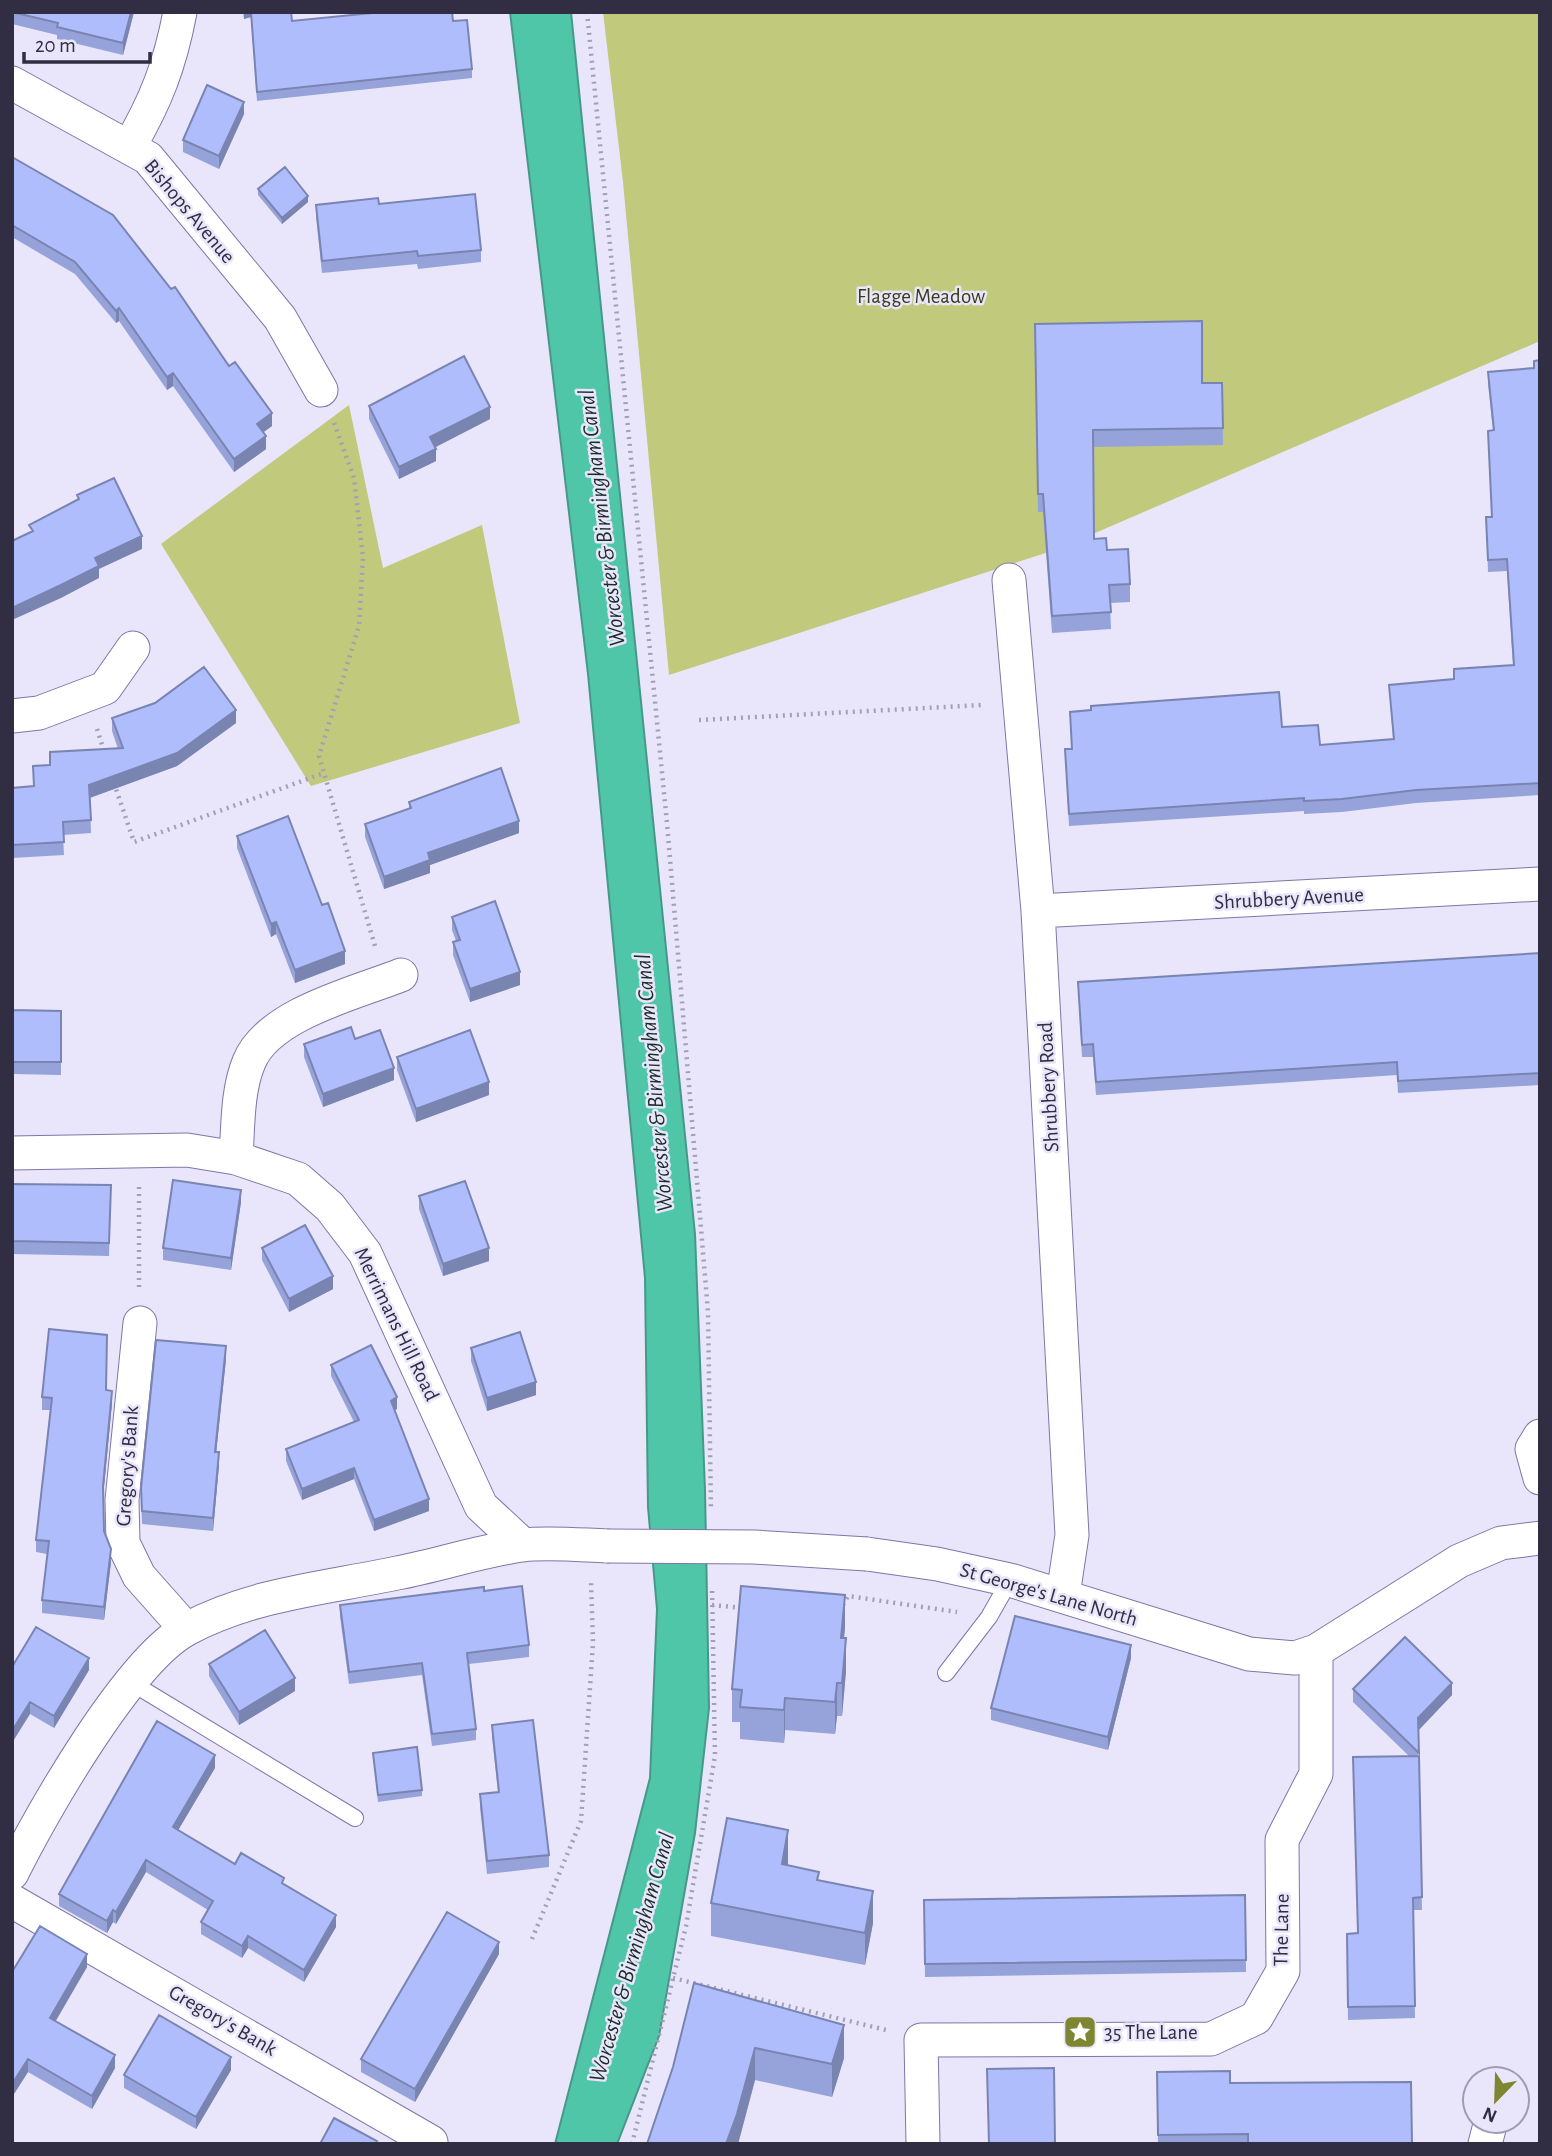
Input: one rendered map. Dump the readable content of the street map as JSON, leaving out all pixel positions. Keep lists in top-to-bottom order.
{
  "streets": {
    "street": [
      "Bishops Avenue",
      "Shrubbery Avenue",
      "Shrubbery Road",
      "Merrimans Hill Road",
      "Gregory's Bank",
      "St George's Lane North",
      "The Lane"
    ]
  },
  "crossings": [
    ["Shrubbery Avenue", "Shrubbery Road"],
    ["Shrubbery Road", "St George's Lane North"],
    ["Merrimans Hill Road", "St George's Lane North"],
    ["St George's Lane North", "The Lane"]
  ],
  "water": ["Worcester & Birmingham Canal"],
  "parks": ["Flagge Meadow"],
  "places": {
    "place": ["35 The Lane"]
  },
  "scale_bar": "20 m",
  "north": "bottom left"
}
